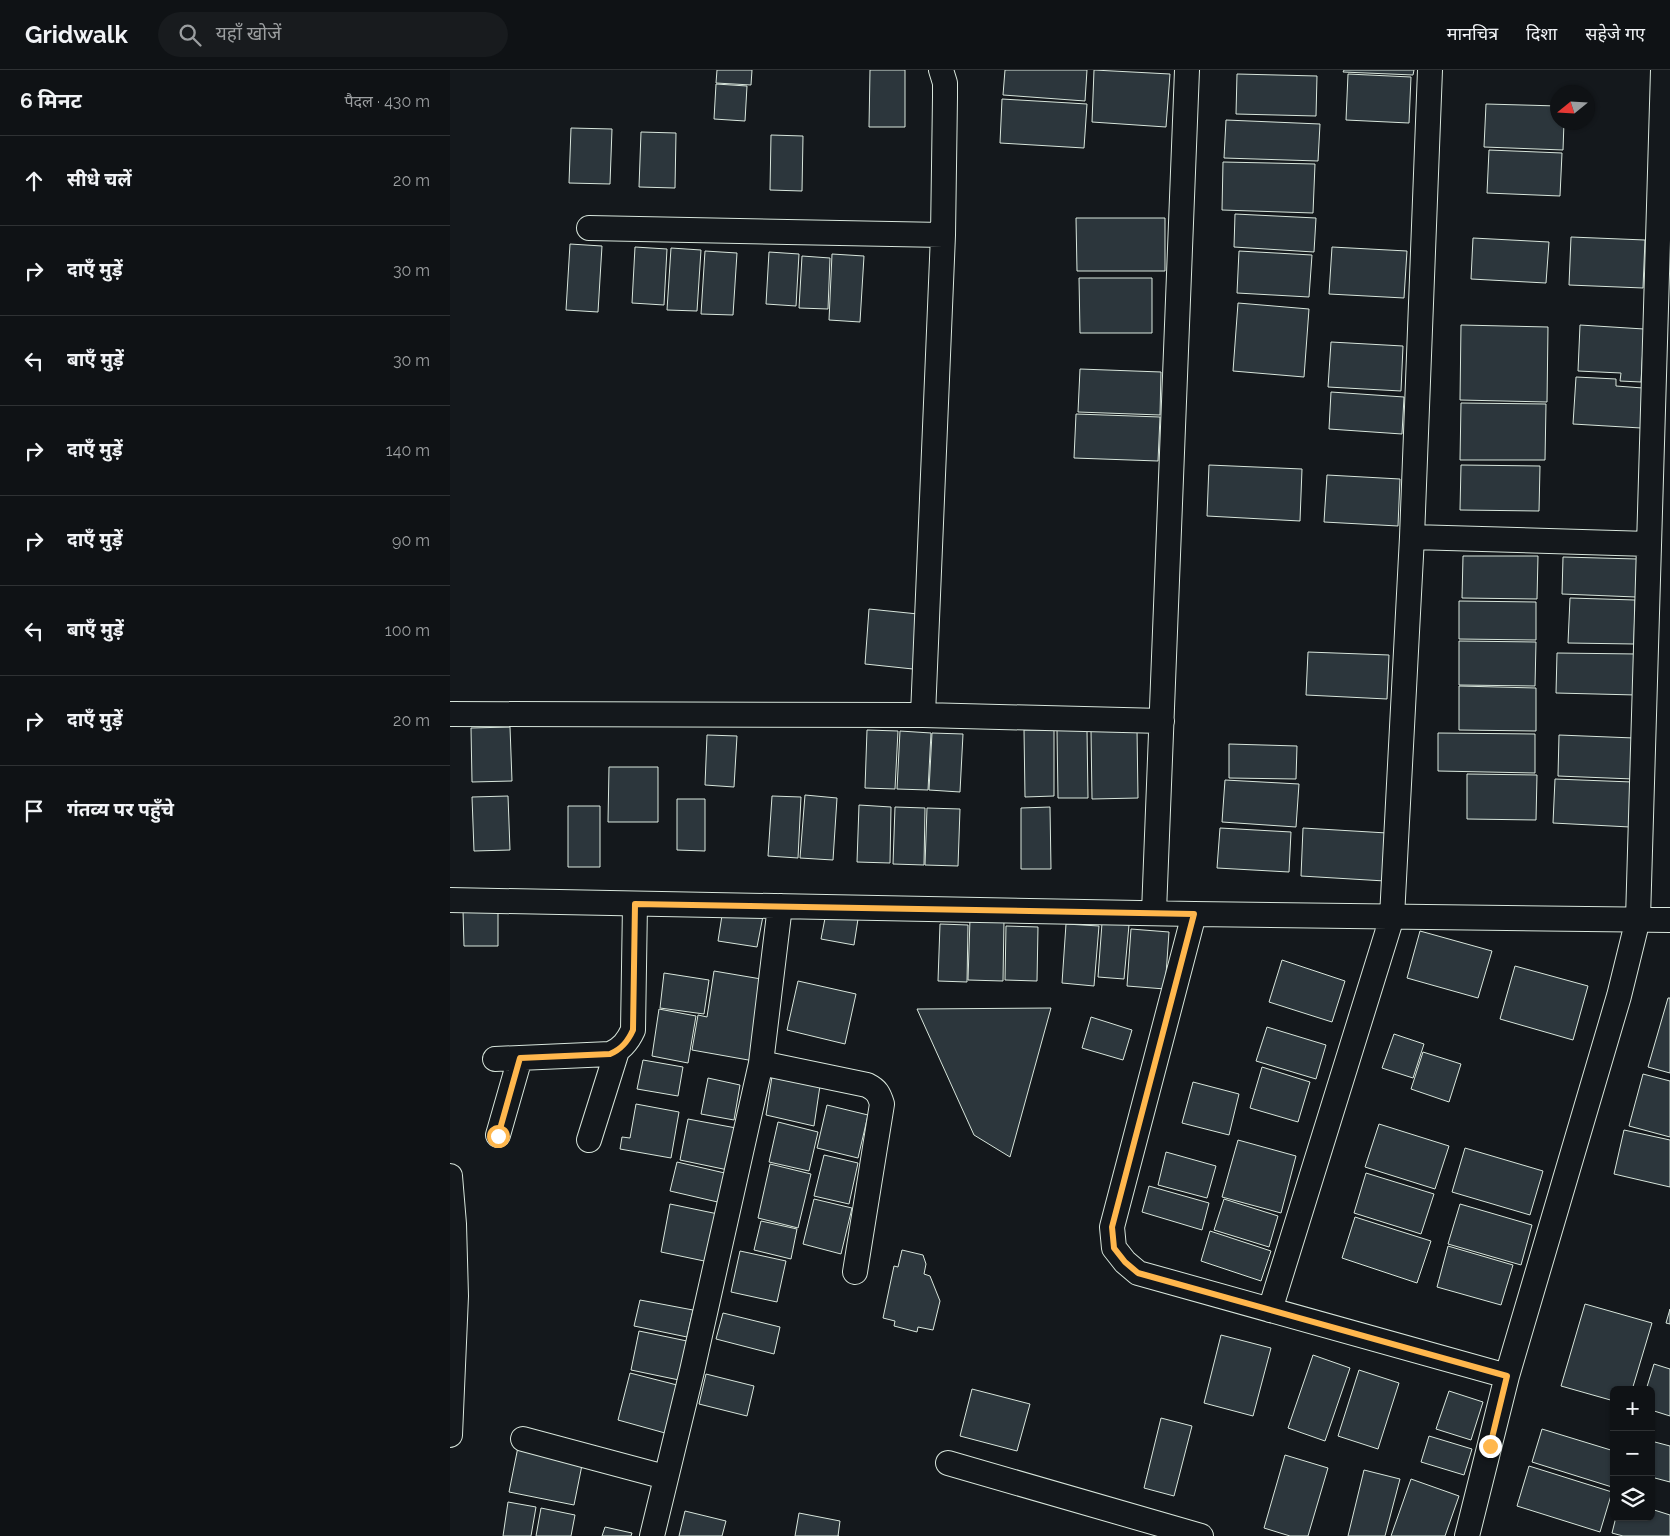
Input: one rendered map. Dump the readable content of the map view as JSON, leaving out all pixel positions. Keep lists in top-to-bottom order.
{
  "north": "left",
  "page": {
    "header": "Gridwalk",
    "search": "यहाँ खोजें",
    "nav": ["मानचित्र", "दिशा", "सहेजे गए"],
    "heading": ["6 मिनट", "पैदल · 430 m"],
    "list": [
      ["सीधे चलें", "20 m"],
      ["दाएँ मुड़ें", "30 m"],
      ["बाएँ मुड़ें", "30 m"],
      ["दाएँ मुड़ें", "140 m"],
      ["दाएँ मुड़ें", "90 m"],
      ["बाएँ मुड़ें", "100 m"],
      ["दाएँ मुड़ें", "20 m"],
      "गंतव्य पर पहुँचे"
    ],
    "map_buttons": ["+", "−"]
  }
}
